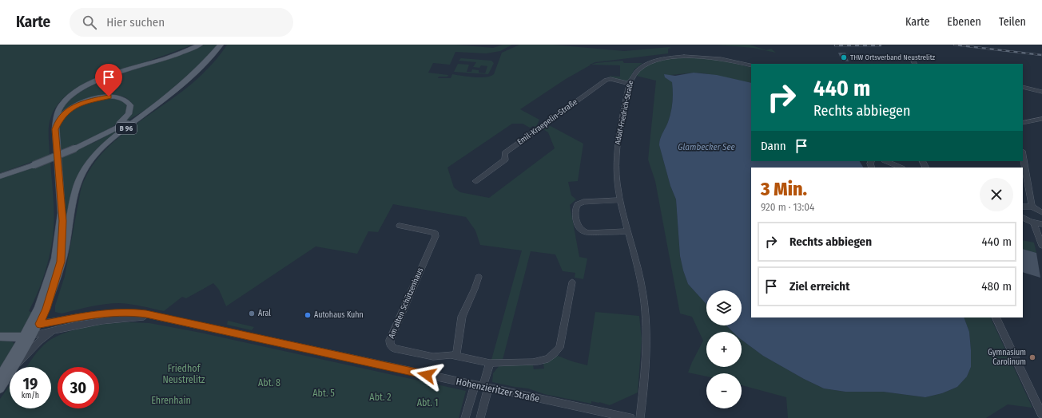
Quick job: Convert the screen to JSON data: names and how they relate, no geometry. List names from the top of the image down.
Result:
{
  "streets": {
    "main road": ["B 96"],
    "street": [
      "Adolf-Friedrich-Straße",
      "Emil-Kraepelin-Straße",
      "Am alten Schützenhaus",
      "Hohenzieritzer Straße"
    ]
  },
  "crossings": [
    ["Adolf-Friedrich-Straße", "Emil-Kraepelin-Straße"],
    ["B 96", "Hohenzieritzer Straße"]
  ],
  "water": ["Glambecker See"],
  "parks": [
    "Friedhof Neustrelitz",
    "Abt. 8",
    "Abt. 5",
    "Abt. 2",
    "Ehrenhain",
    "Abt. 1"
  ],
  "places": [
    "THW Ortsverband Neustrelitz",
    "Aral",
    "Autohaus Kuhn",
    "Gymnasium Carolinum"
  ],
  "page": {
    "header": "Karte",
    "search": "Hier suchen",
    "nav": ["Karte", "Ebenen", "Teilen"],
    "turn": ["440 m", "Rechts abbiegen"],
    "then": "Dann",
    "heading": ["3 Min.", "920 m · 13:04"],
    "list": [
      {
        "name": "Rechts abbiegen",
        "value": "440 m"
      },
      {
        "name": "Ziel erreicht",
        "value": "480 m"
      }
    ],
    "map_buttons": ["+", "−"],
    "speed": "19 km/h",
    "limit": "30"
  }
}
